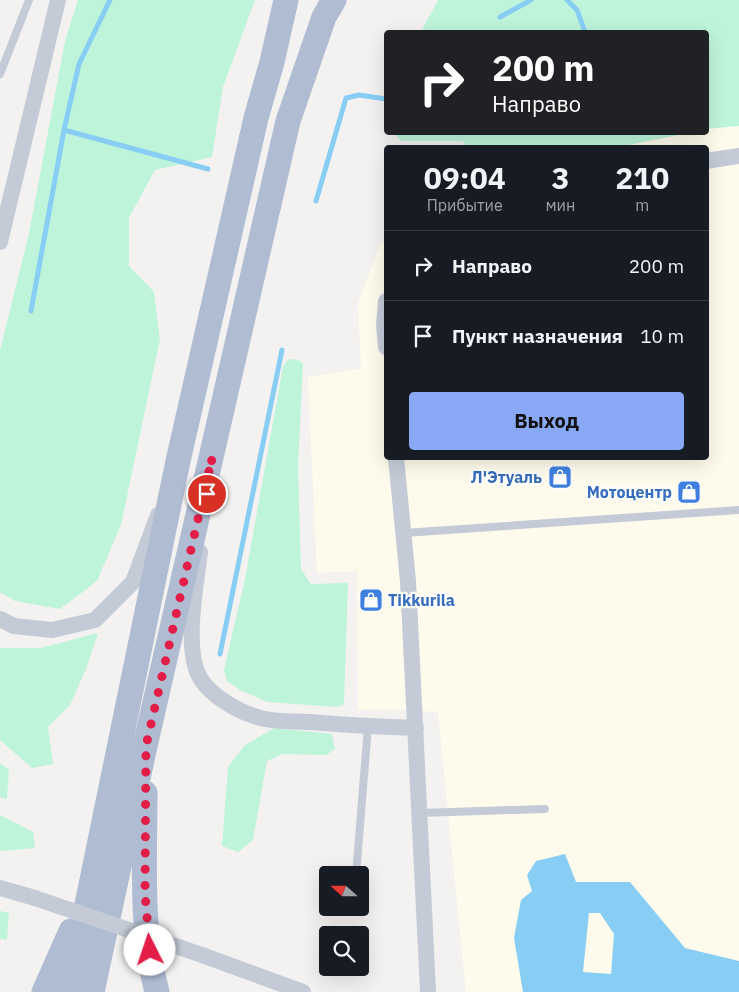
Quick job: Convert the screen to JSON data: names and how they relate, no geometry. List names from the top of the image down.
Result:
{
  "places": {
    "shop": ["Л'Этуаль", "Мотоцентр", "Tikkurila"]
  },
  "north": "left",
  "page": {
    "turn": ["200 m", "Направо"],
    "eta": [
      "09:04",
      "Прибытие",
      "3",
      "мин",
      "210",
      "m"
    ],
    "list": [
      {
        "name": "Направо",
        "value": "200 m"
      },
      {
        "name": "Пункт назначения",
        "value": "10 m"
      }
    ],
    "buttons": "Выход"
  }
}
